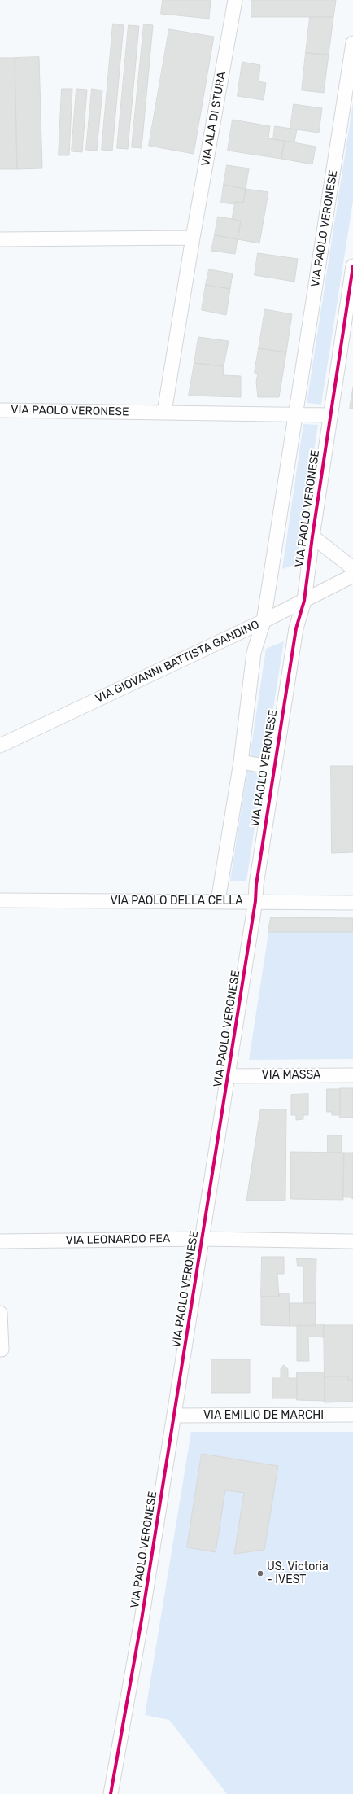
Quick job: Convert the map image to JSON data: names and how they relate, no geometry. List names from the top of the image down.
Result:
{
  "streets": {
    "street": [
      "VIA ALA DI STURA",
      "VIA PAOLO VERONESE",
      "VIA GIOVANNI BATTISTA GANDINO",
      "VIA PAOLO DELLA CELLA",
      "VIA MASSA",
      "VIA LEONARDO FEA",
      "VIA EMILIO DE MARCHI"
    ]
  },
  "crossings": [
    ["VIA ALA DI STURA", "VIA PAOLO VERONESE"],
    ["VIA PAOLO VERONESE", "VIA GIOVANNI BATTISTA GANDINO"],
    ["VIA PAOLO VERONESE", "VIA PAOLO DELLA CELLA"],
    ["VIA PAOLO VERONESE", "VIA MASSA"],
    ["VIA PAOLO VERONESE", "VIA LEONARDO FEA"],
    ["VIA PAOLO VERONESE", "VIA EMILIO DE MARCHI"]
  ],
  "places": ["US. Victoria - IVEST"]
}
